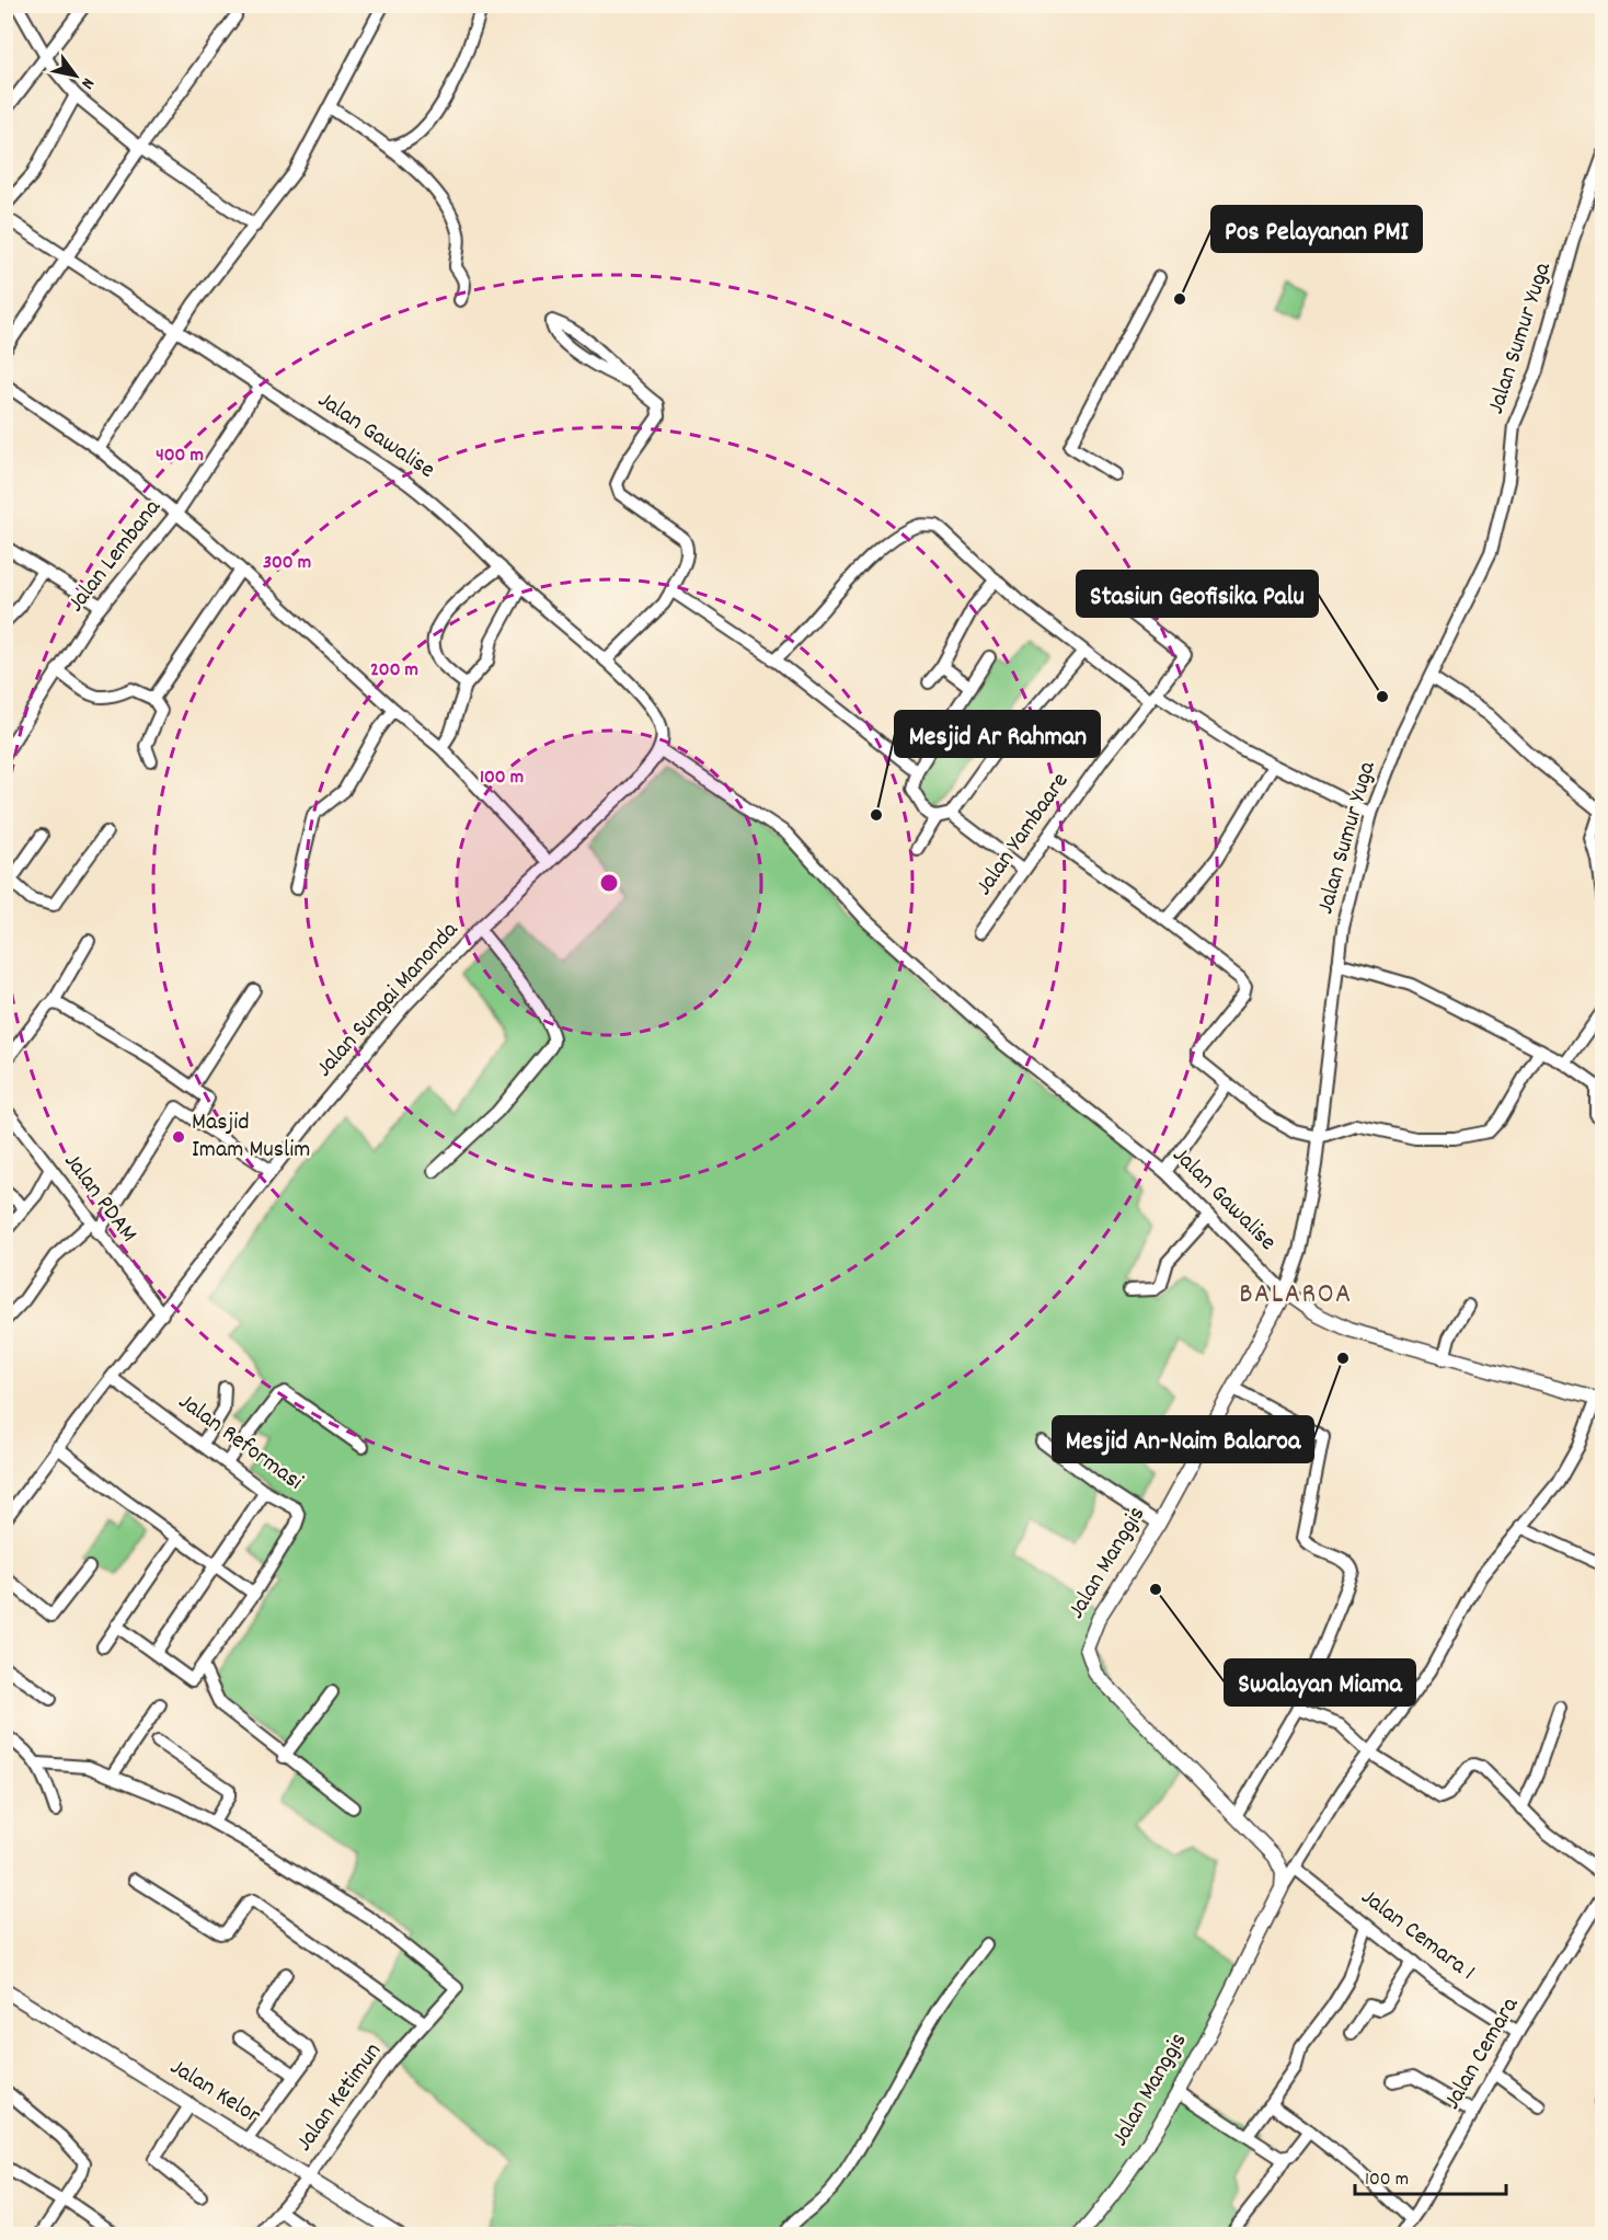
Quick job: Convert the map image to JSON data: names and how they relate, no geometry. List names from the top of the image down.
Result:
{
  "streets": {
    "street": [
      "Jalan Sumur Yuga",
      "Jalan Gawalise",
      "Jalan Lembana",
      "Jalan Yambaare",
      "Jalan Sungai Manonda",
      "Jalan PDAM",
      "Jalan Reformasi",
      "Jalan Manggis",
      "Jalan Cemara 1",
      "Jalan Cemara",
      "Jalan Kelor",
      "Jalan Ketimun"
    ]
  },
  "crossings": [
    ["Jalan Sumur Yuga", "Jalan Gawalise"],
    ["Jalan Sumur Yuga", "Jalan Manggis"],
    ["Jalan Gawalise", "Jalan Lembana"],
    ["Jalan Gawalise", "Jalan Sungai Manonda"],
    ["Jalan Gawalise", "Jalan Manggis"],
    ["Jalan Sungai Manonda", "Jalan PDAM"],
    ["Jalan Sungai Manonda", "Jalan Reformasi"],
    ["Jalan Manggis", "Jalan Cemara 1"],
    ["Jalan Cemara 1", "Jalan Cemara"],
    ["Jalan Kelor", "Jalan Ketimun"]
  ],
  "districts": ["BALAROA"],
  "places": [
    "Pos Pelayanan PMI",
    "Stasiun Geofisika Palu",
    "Mesjid Ar Rahman",
    "Masjid Imam Muslim",
    "Mesjid An-Naim Balaroa",
    "Swalayan Miama"
  ],
  "scale_bar": "100 m",
  "north": "bottom right",
  "rings": [
    "400 m",
    "300 m",
    "200 m",
    "100 m"
  ]
}
